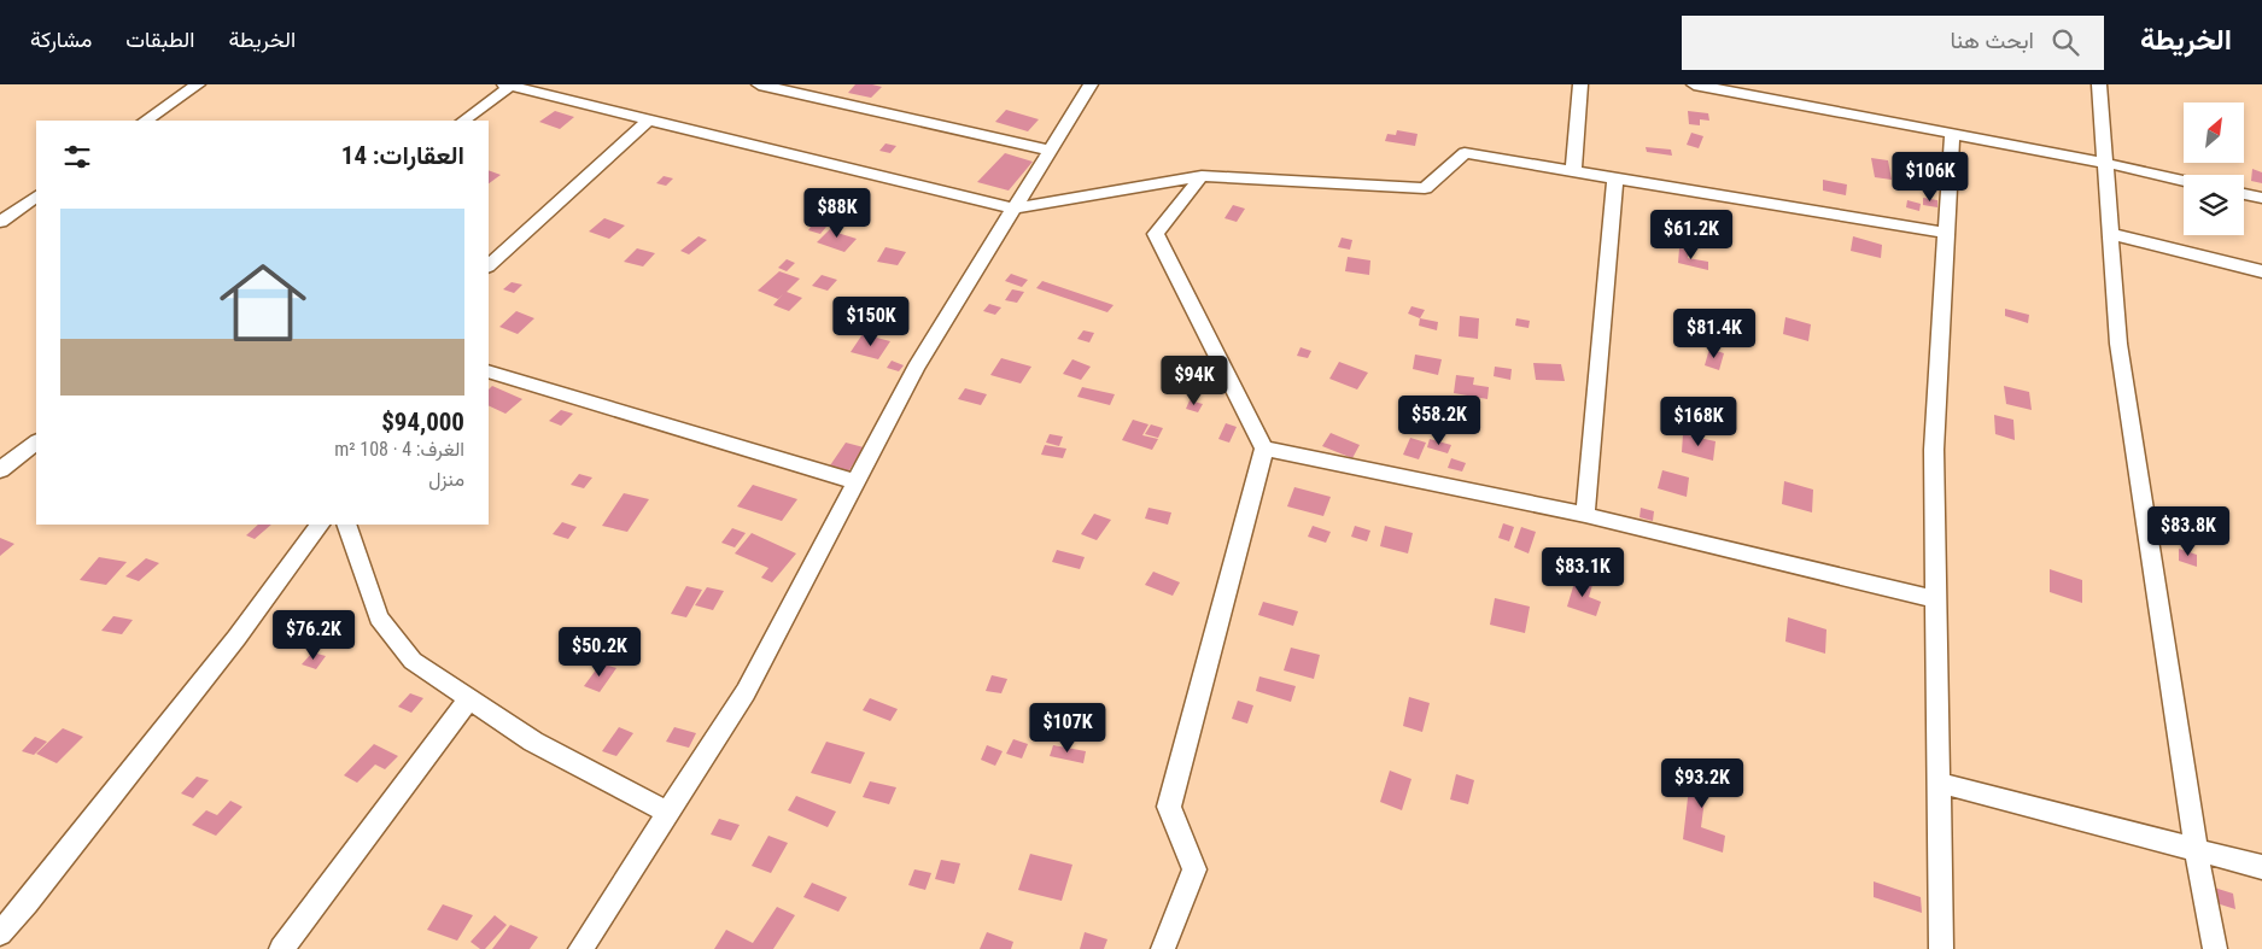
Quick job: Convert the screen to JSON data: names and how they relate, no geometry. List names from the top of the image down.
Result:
{
  "north": "top right",
  "page": {
    "header": "الخريطة",
    "search": "ابحث هنا",
    "nav": ["الخريطة", "الطبقات", "مشاركة"],
    "heading": "العقارات: 14",
    "price": [
      "$106K",
      "$88K",
      "$61.2K",
      "$150K",
      "$81.4K",
      "$94K",
      "$58.2K",
      "$168K",
      "$83.8K",
      "$83.1K",
      "$76.2K",
      "$50.2K",
      "$107K",
      "$93.2K"
    ],
    "list": [
      {
        "name": "$94,000",
        "note": "الغرف: 4 · 108 m² · منزل"
      }
    ]
  }
}
